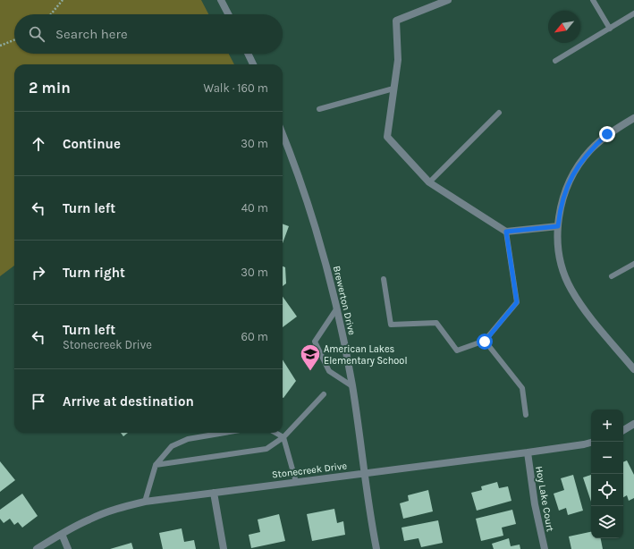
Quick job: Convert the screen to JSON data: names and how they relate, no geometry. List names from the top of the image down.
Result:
{
  "streets": {
    "street": ["Brewerton Drive", "Stonecreek Drive", "Hoy Lake Court"]
  },
  "crossings": [
    ["Brewerton Drive", "Stonecreek Drive"],
    ["Stonecreek Drive", "Hoy Lake Court"]
  ],
  "places": {
    "school or university": ["American Lakes Elementary School"]
  },
  "north": "bottom left",
  "page": {
    "search": "Search here",
    "heading": ["2 min", "Walk · 160 m"],
    "list": [
      ["Continue", "30 m"],
      ["Turn left", "40 m"],
      ["Turn right", "30 m"],
      ["Turn left", "Stonecreek Drive", "60 m"],
      "Arrive at destination"
    ],
    "map_buttons": ["+", "−"]
  }
}
